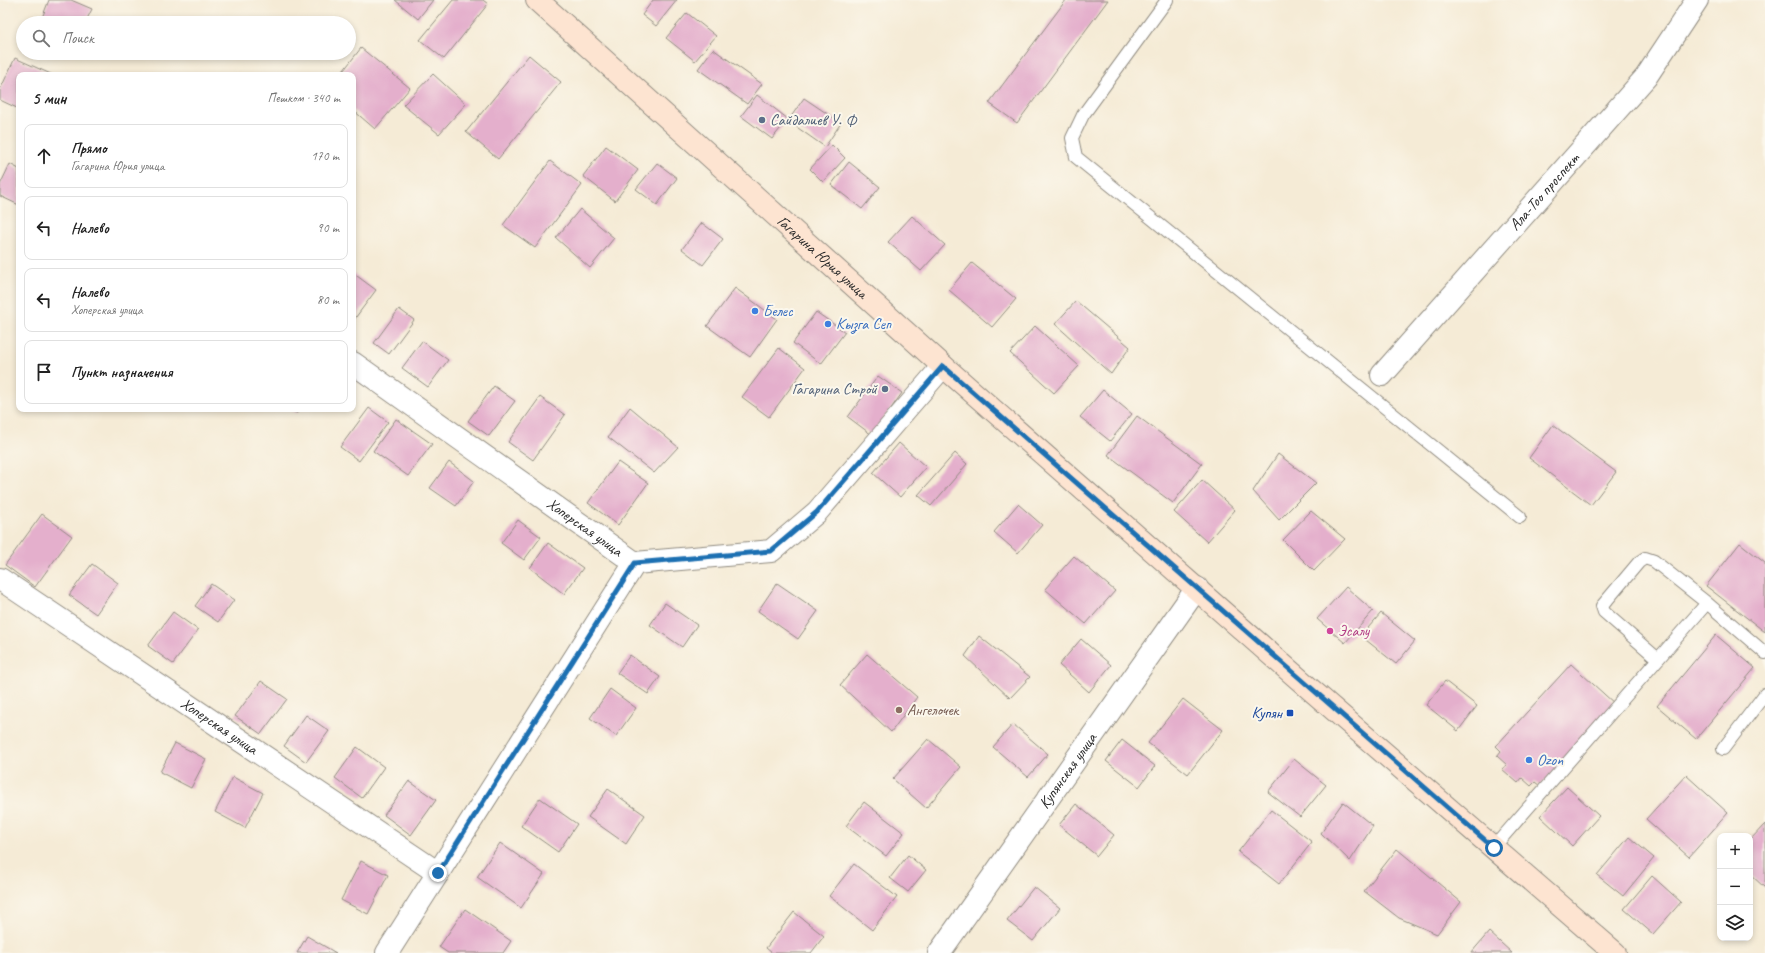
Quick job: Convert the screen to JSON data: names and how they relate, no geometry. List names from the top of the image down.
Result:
{
  "streets": {
    "main road": ["Гагарина Юрия улица"],
    "street": ["Ала-Тоо проспект", "Хоперская улица", "Купянская улица"]
  },
  "crossings": [
    ["Гагарина Юрия улица", "Купянская улица"]
  ],
  "places": {
    "other": [
      "Сайдалиев У. Ф",
      "Белес",
      "Кызга Сеп",
      "Гагарина Строй",
      "Эсалу",
      "Ангелочек",
      "Ozon"
    ],
    "transit": ["Купян"]
  },
  "page": {
    "search": "Поиск",
    "heading": ["5 мин", "Пешком · 340 m"],
    "list": [
      ["Прямо", "Гагарина Юрия улица", "170 m"],
      ["Налево", "90 m"],
      ["Налево", "Хоперская улица", "80 m"],
      "Пункт назначения"
    ],
    "map_buttons": ["+", "−"]
  }
}
